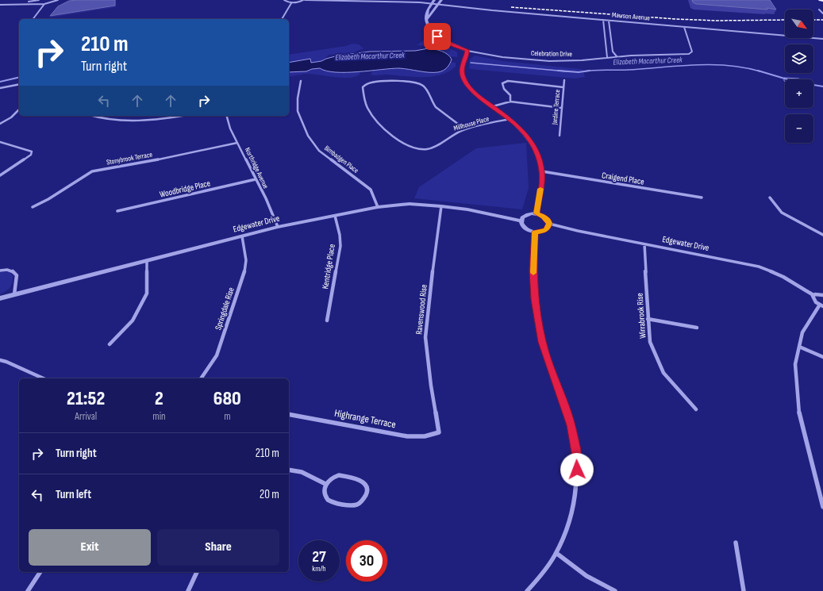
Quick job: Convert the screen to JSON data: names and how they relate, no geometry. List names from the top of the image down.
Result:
{
  "streets": {
    "street": [
      "Mawson Avenue",
      "Celebration Drive",
      "Jardine Terrace",
      "Millhouse Place",
      "Stonybrook Terrace",
      "Bimbadgen Place",
      "Northridge Avenue",
      "Craigend Place",
      "Woodbridge Place",
      "Edgewater Drive",
      "Kentridge Place",
      "Springdale Rise",
      "Ravenswood Rise",
      "Wirrabrook Rise",
      "Highrange Terrace"
    ]
  },
  "crossings": [
    ["Mawson Avenue", "Celebration Drive"],
    ["Stonybrook Terrace", "Northridge Avenue"],
    ["Bimbadgen Place", "Edgewater Drive"],
    ["Northridge Avenue", "Woodbridge Place"],
    ["Northridge Avenue", "Edgewater Drive"],
    ["Edgewater Drive", "Kentridge Place"],
    ["Edgewater Drive", "Springdale Rise"],
    ["Edgewater Drive", "Ravenswood Rise"],
    ["Edgewater Drive", "Wirrabrook Rise"],
    ["Ravenswood Rise", "Highrange Terrace"]
  ],
  "water": ["Elizabeth Macarthur Creek"],
  "north": "bottom right",
  "page": {
    "map_buttons": ["+", "−"],
    "turn": ["210 m", "Turn right"],
    "eta": [
      "21:52",
      "Arrival",
      "2",
      "min",
      "680",
      "m"
    ],
    "list": [
      {
        "name": "Turn right",
        "value": "210 m"
      },
      {
        "name": "Turn left",
        "value": "20 m"
      }
    ],
    "buttons": ["Exit", "Share"],
    "speed": "27 km/h",
    "limit": "30"
  }
}
